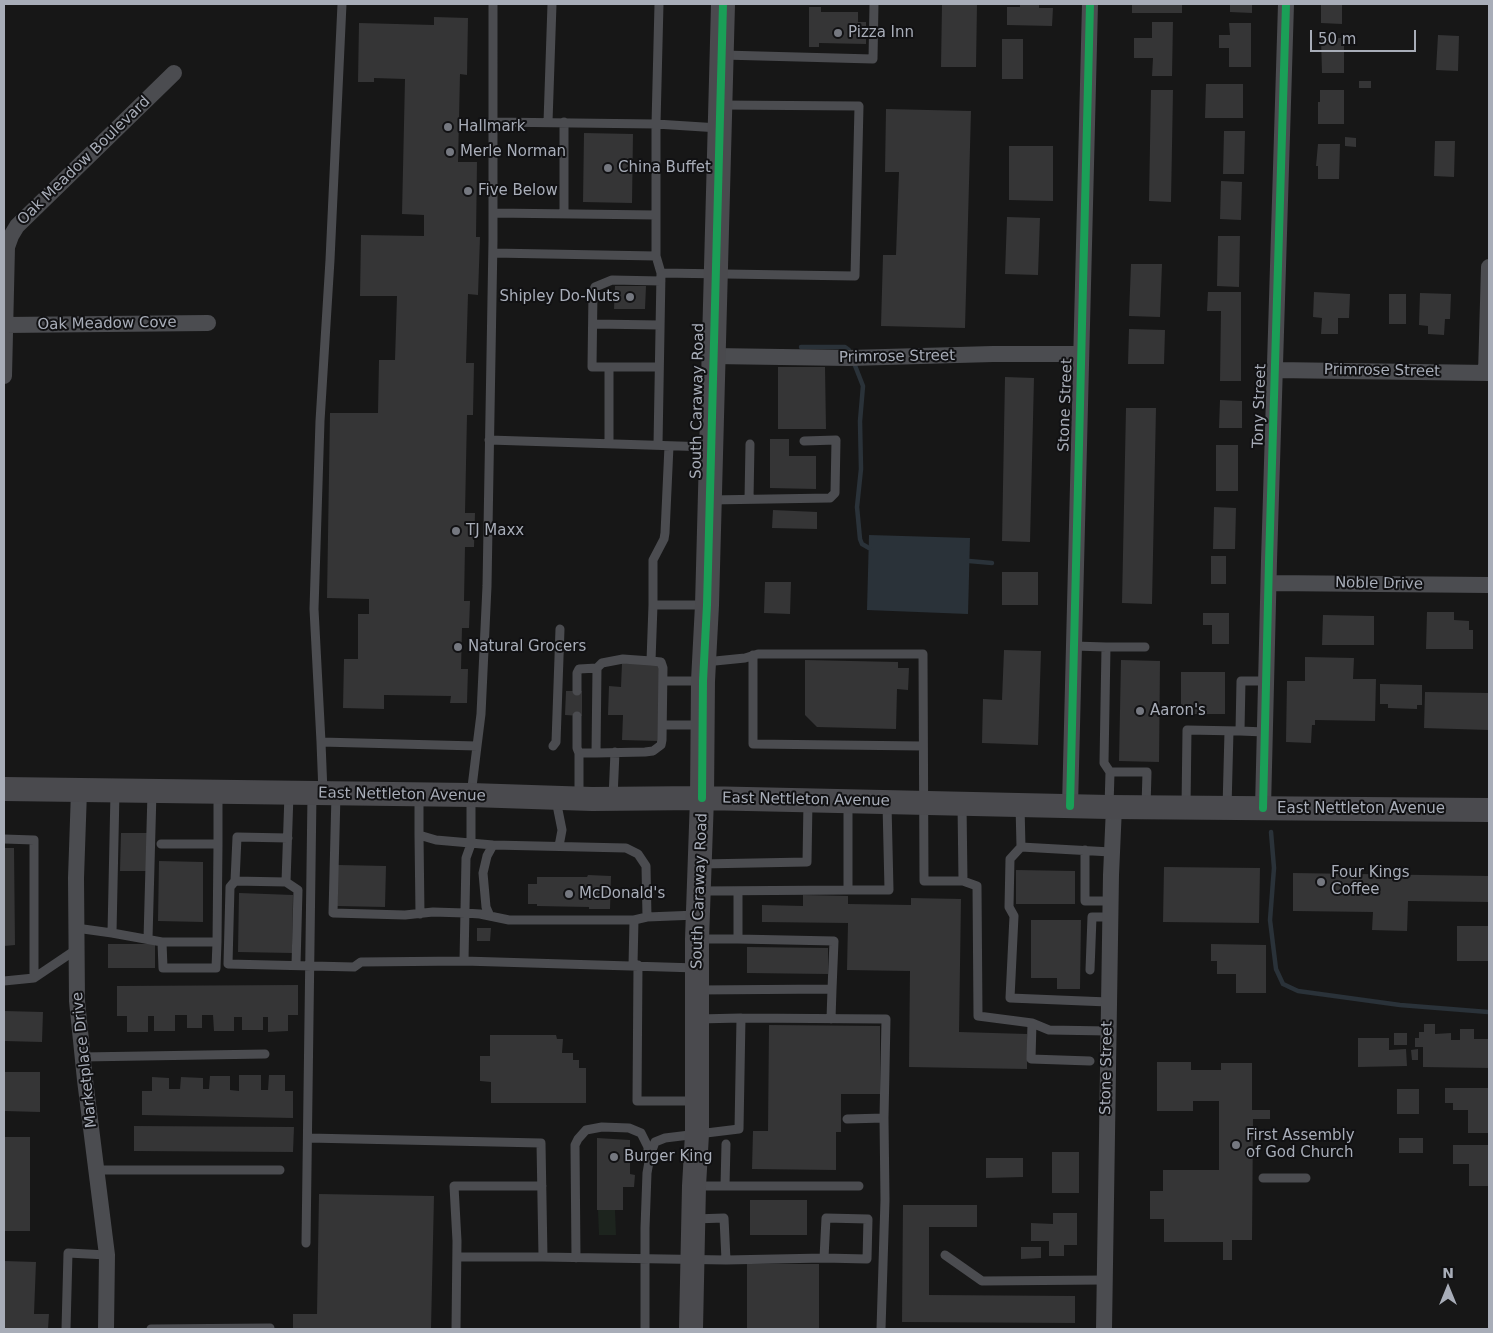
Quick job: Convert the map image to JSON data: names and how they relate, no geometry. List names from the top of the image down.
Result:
{
  "streets": {
    "main road": ["South Caraway Road", "East Nettleton Avenue"],
    "street": [
      "Oak Meadow Boulevard",
      "Oak Meadow Cove",
      "Primrose Street",
      "Stone Street",
      "Tony Street",
      "Noble Drive",
      "Marketplace Drive"
    ]
  },
  "crossings": [
    ["Oak Meadow Boulevard", "Oak Meadow Cove"],
    ["Primrose Street", "South Caraway Road"],
    ["Primrose Street", "Stone Street"],
    ["Primrose Street", "Tony Street"],
    ["South Caraway Road", "East Nettleton Avenue"],
    ["Stone Street", "East Nettleton Avenue"],
    ["Tony Street", "Noble Drive"],
    ["Tony Street", "East Nettleton Avenue"],
    ["East Nettleton Avenue", "Marketplace Drive"]
  ],
  "places": [
    "Pizza Inn",
    "Hallmark",
    "Merle Norman",
    "China Buffet",
    "Five Below",
    "Shipley Do-Nuts",
    "TJ Maxx",
    "Natural Grocers",
    "Aaron's",
    "Four Kings Coffee",
    "McDonald's",
    "First Assembly of God Church",
    "Burger King"
  ],
  "scale_bar": "50 m",
  "north": "top"
}
